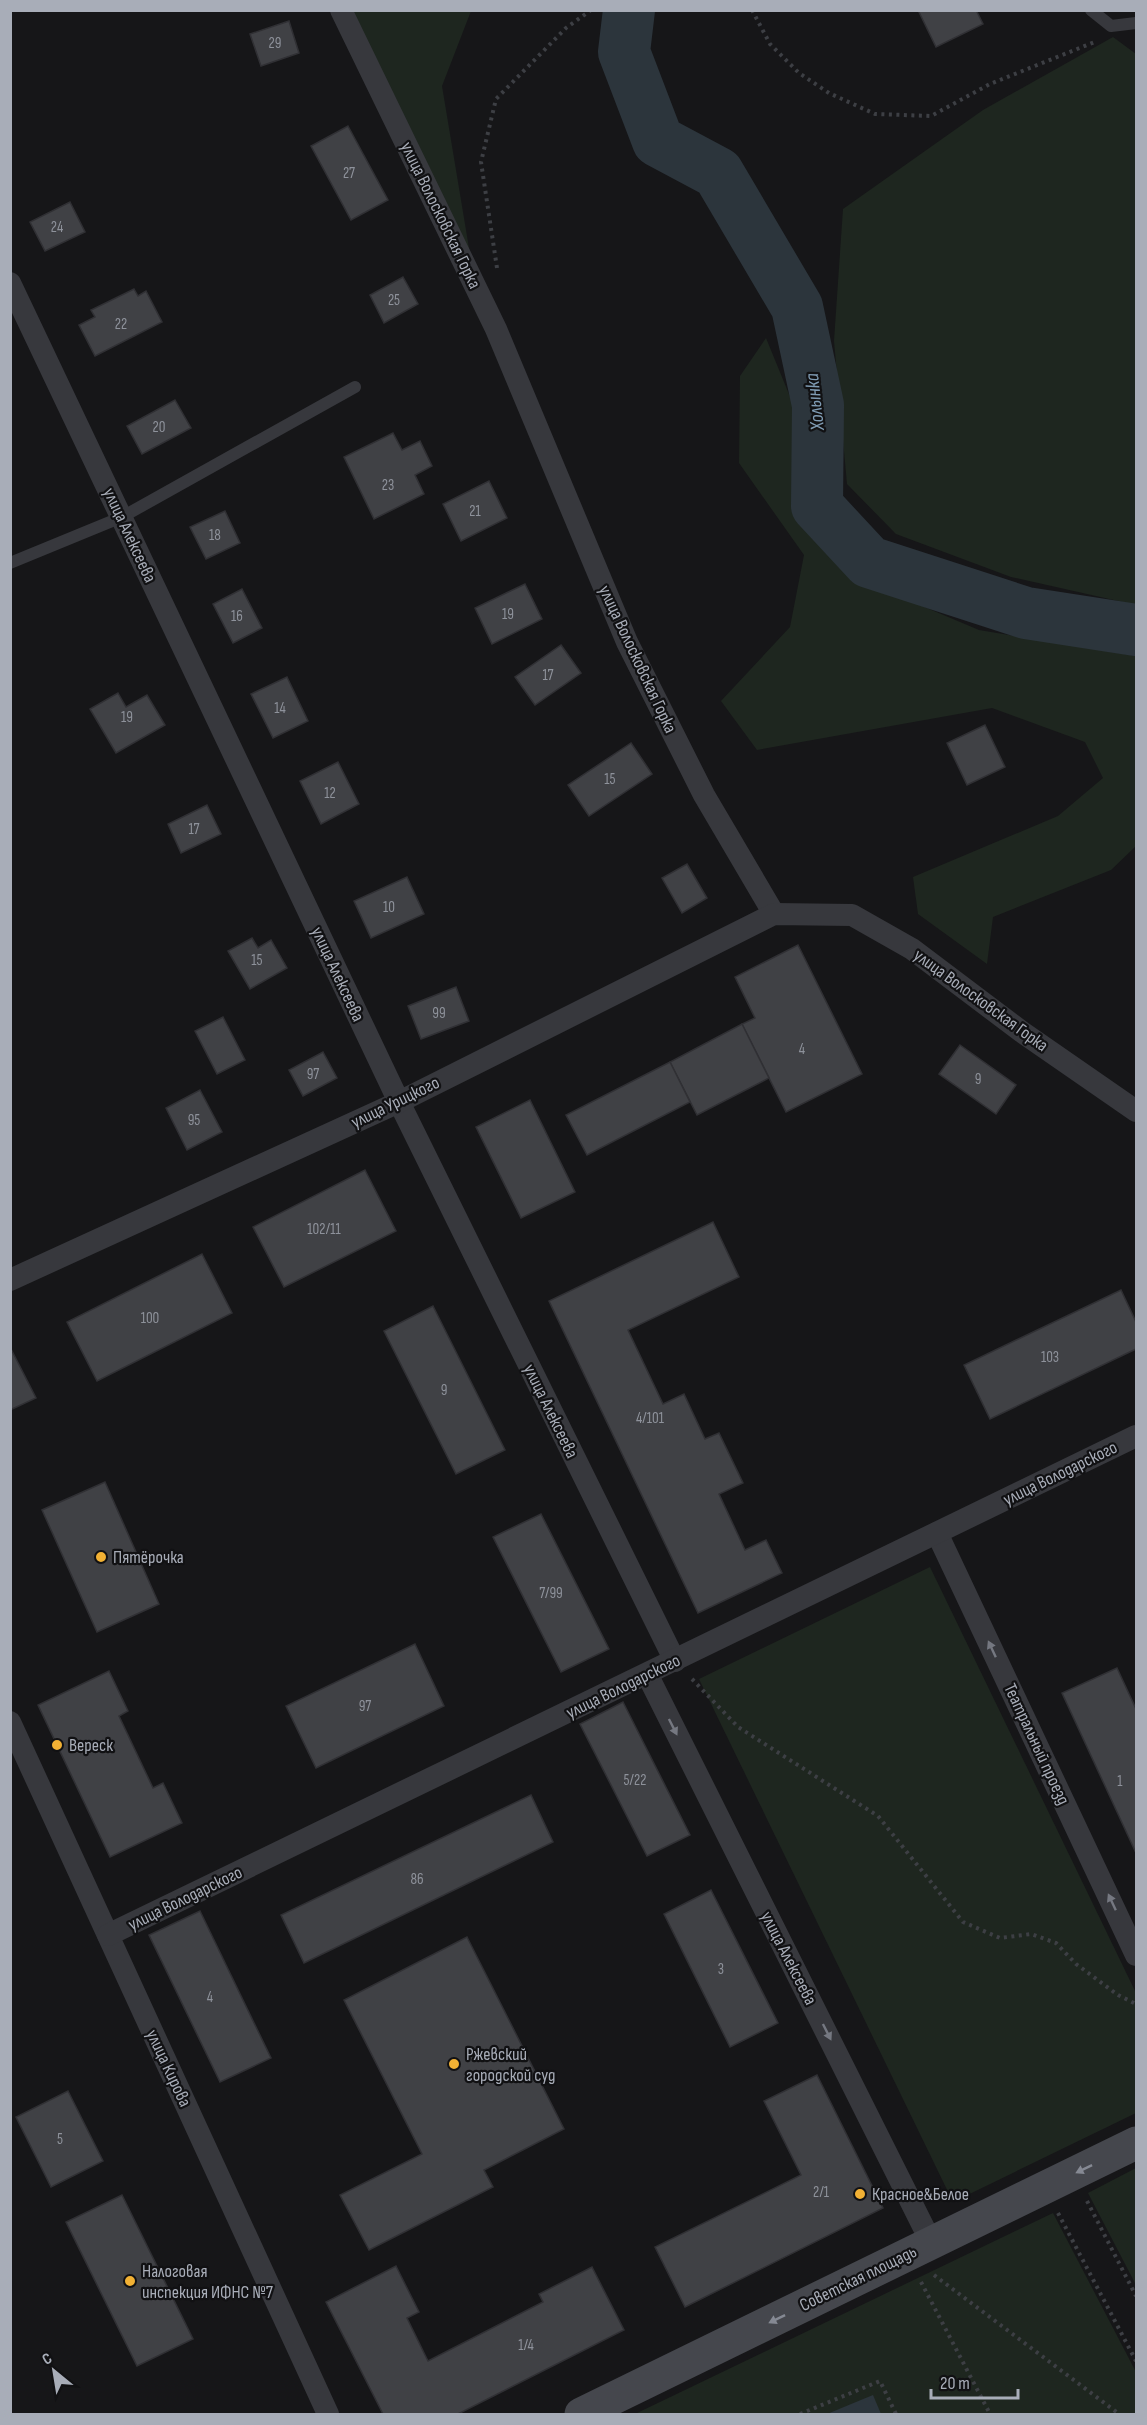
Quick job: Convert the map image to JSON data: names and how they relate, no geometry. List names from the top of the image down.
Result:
{
  "streets": {
    "street": [
      "улица Волосковская Горка",
      "улица Алексеева",
      "улица Урицкого",
      "улица Володарского",
      "Театральный проезд",
      "улица Кирова",
      "Советская площадь"
    ]
  },
  "crossings": [
    ["улица Волосковская Горка", "улица Урицкого"],
    ["улица Алексеева", "улица Урицкого"],
    ["улица Алексеева", "улица Володарского"],
    ["улица Алексеева", "Советская площадь"],
    ["улица Володарского", "Театральный проезд"],
    ["улица Володарского", "улица Кирова"]
  ],
  "one_way": ["Театральный проезд", "Советская площадь"],
  "water": ["Холынка"],
  "places": [
    "Пятёрочка",
    "Вереск",
    "Ржевский городской суд",
    "Красное&Белое",
    "Налоговая инспекция ИФНС №7"
  ],
  "house_numbers": [
    "29",
    "27",
    "24",
    "25",
    "22",
    "20",
    "23",
    "21",
    "18",
    "19",
    "16",
    "17",
    "14",
    "19",
    "15",
    "12",
    "17",
    "10",
    "15",
    "99",
    "4",
    "97",
    "9",
    "95",
    "102/11",
    "100",
    "103",
    "9",
    "4/101",
    "7/99",
    "97",
    "5/22",
    "1",
    "86",
    "3",
    "4",
    "5",
    "2/1",
    "1/4"
  ],
  "scale_bar": "20 m",
  "north": "top left"
}
